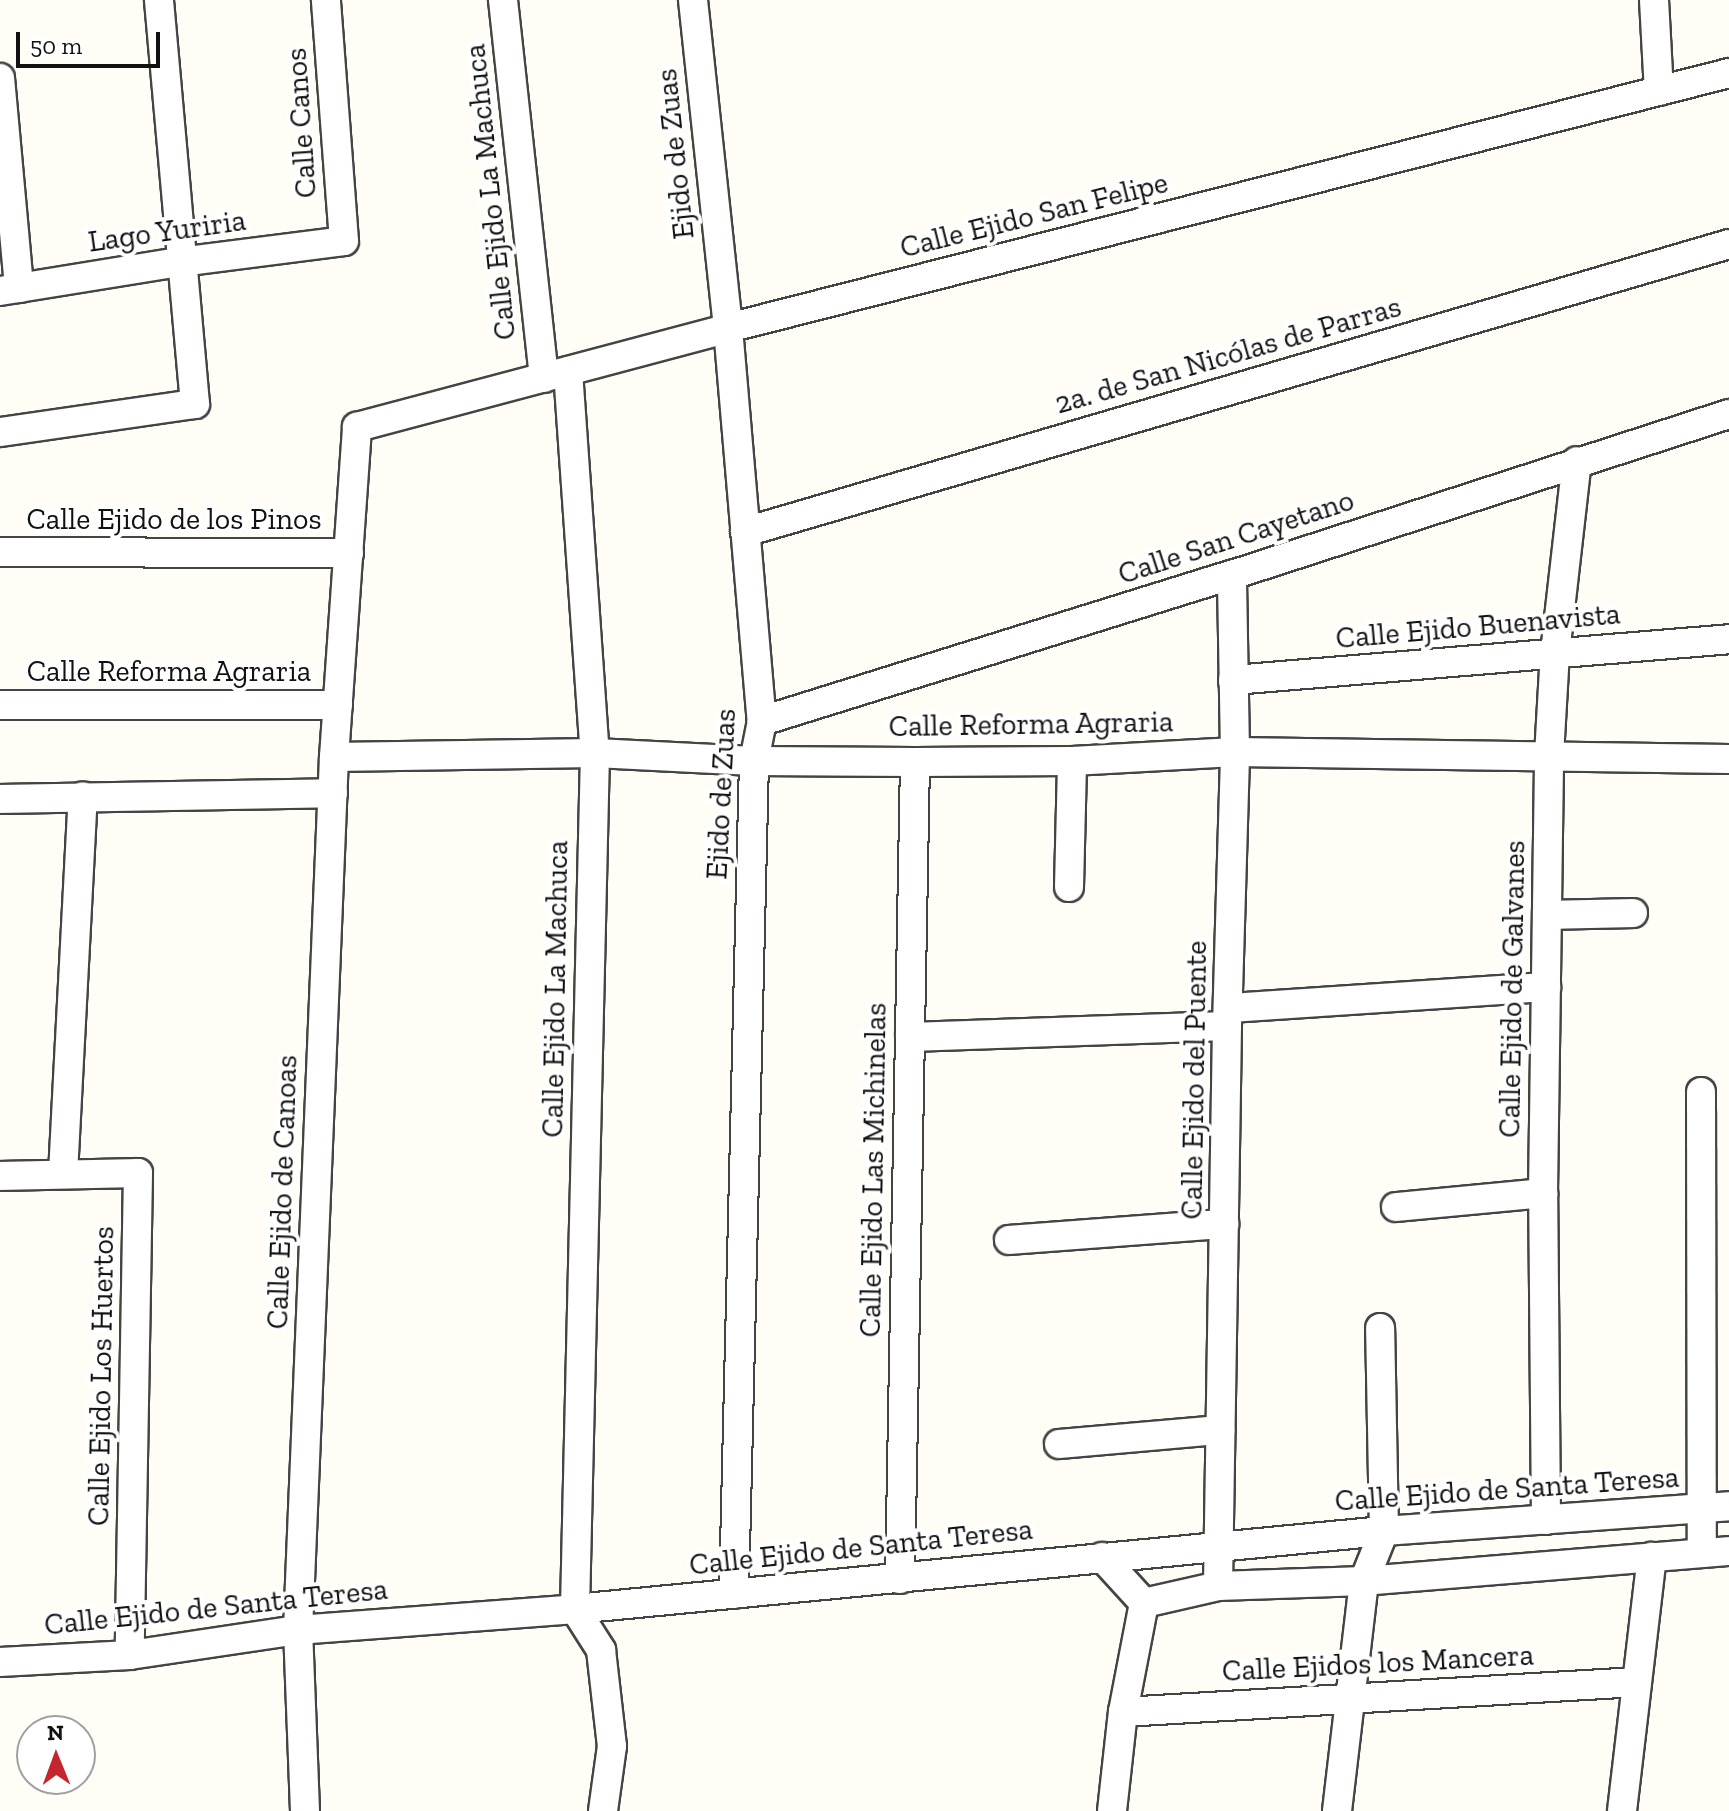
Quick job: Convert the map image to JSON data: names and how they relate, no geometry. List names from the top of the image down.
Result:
{
  "streets": {
    "street": [
      "Calle Canos",
      "Ejido de Zuas",
      "Calle Ejido La Machuca",
      "Calle Ejido San Felipe",
      "Lago Yuriria",
      "2a. de San Nicólas de Parras",
      "Calle Ejido de los Pinos",
      "Calle San Cayetano",
      "Calle Ejido Buenavista",
      "Calle Reforma Agraria",
      "Calle Ejido de Galvanes",
      "Calle Ejido del Puente",
      "Calle Ejido Las Michinelas",
      "Calle Ejido de Canoas",
      "Calle Ejido Los Huertos",
      "Calle Ejido de Santa Teresa",
      "Calle Ejidos los Mancera"
    ]
  },
  "crossings": [
    ["Calle Canos", "Lago Yuriria"],
    ["Ejido de Zuas", "Calle Ejido San Felipe"],
    ["Ejido de Zuas", "2a. de San Nicólas de Parras"],
    ["Ejido de Zuas", "Calle San Cayetano"],
    ["Ejido de Zuas", "Calle Reforma Agraria"],
    ["Ejido de Zuas", "Calle Ejido de Santa Teresa"],
    ["Calle Ejido La Machuca", "Calle Ejido San Felipe"],
    ["Calle Ejido La Machuca", "Calle Reforma Agraria"],
    ["Calle Ejido La Machuca", "Calle Ejido de Santa Teresa"],
    ["Calle Ejido San Felipe", "Calle Ejido de Canoas"],
    ["Calle Ejido de los Pinos", "Calle Ejido de Canoas"],
    ["Calle San Cayetano", "Calle Ejido de Galvanes"],
    ["Calle San Cayetano", "Calle Ejido del Puente"],
    ["Calle Ejido Buenavista", "Calle Ejido de Galvanes"],
    ["Calle Ejido Buenavista", "Calle Ejido del Puente"],
    ["Calle Reforma Agraria", "Calle Ejido de Galvanes"],
    ["Calle Reforma Agraria", "Calle Ejido del Puente"],
    ["Calle Reforma Agraria", "Calle Ejido Las Michinelas"],
    ["Calle Reforma Agraria", "Calle Ejido de Canoas"],
    ["Calle Ejido de Galvanes", "Calle Ejido de Santa Teresa"],
    ["Calle Ejido del Puente", "Calle Ejido de Santa Teresa"],
    ["Calle Ejido Las Michinelas", "Calle Ejido de Santa Teresa"],
    ["Calle Ejido de Canoas", "Calle Ejido de Santa Teresa"],
    ["Calle Ejido Los Huertos", "Calle Ejido de Santa Teresa"]
  ],
  "scale_bar": "50 m",
  "north": "top"
}
